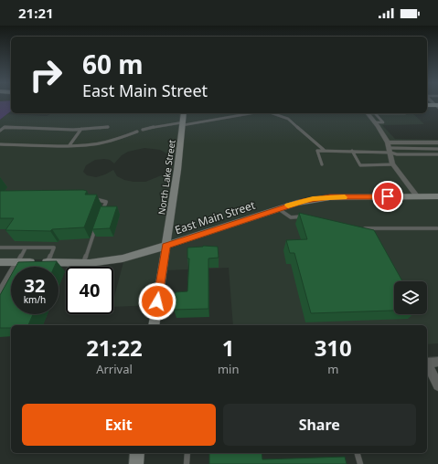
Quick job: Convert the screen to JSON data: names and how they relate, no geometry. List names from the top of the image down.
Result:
{
  "streets": {
    "main road": ["North Lake Street", "East Main Street"]
  },
  "crossings": [
    ["North Lake Street", "East Main Street"]
  ],
  "page": {
    "status": "21:21",
    "turn": ["60 m", "East Main Street"],
    "speed": "32 km/h",
    "limit": "40",
    "eta": [
      "21:22",
      "Arrival",
      "1",
      "min",
      "310",
      "m"
    ],
    "buttons": ["Exit", "Share"]
  }
}
